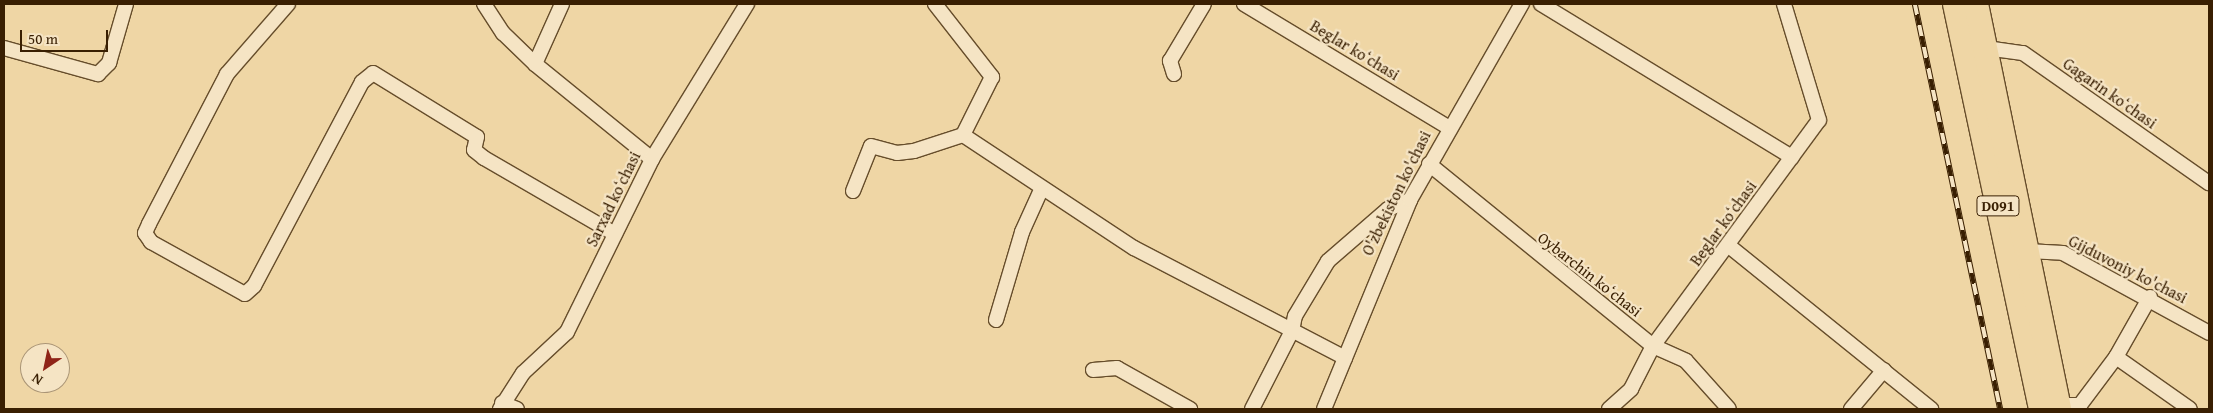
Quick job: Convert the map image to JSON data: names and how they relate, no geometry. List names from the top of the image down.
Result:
{
  "streets": {
    "highway": ["D091"],
    "street": [
      "Beglar koʻchasi",
      "Gagarin koʻchasi",
      "O'zbekiston ko'chasi",
      "Sarxad koʻchasi",
      "Gijduvoniy ko'chasi",
      "Oybarchin koʻchasi"
    ]
  },
  "crossings": [
    ["Beglar koʻchasi", "O'zbekiston ko'chasi"],
    ["Beglar koʻchasi", "Oybarchin koʻchasi"],
    ["Gagarin koʻchasi", "D091"],
    ["O'zbekiston ko'chasi", "Oybarchin koʻchasi"],
    ["D091", "Gijduvoniy ko'chasi"]
  ],
  "scale_bar": "50 m",
  "north": "bottom left"
}
